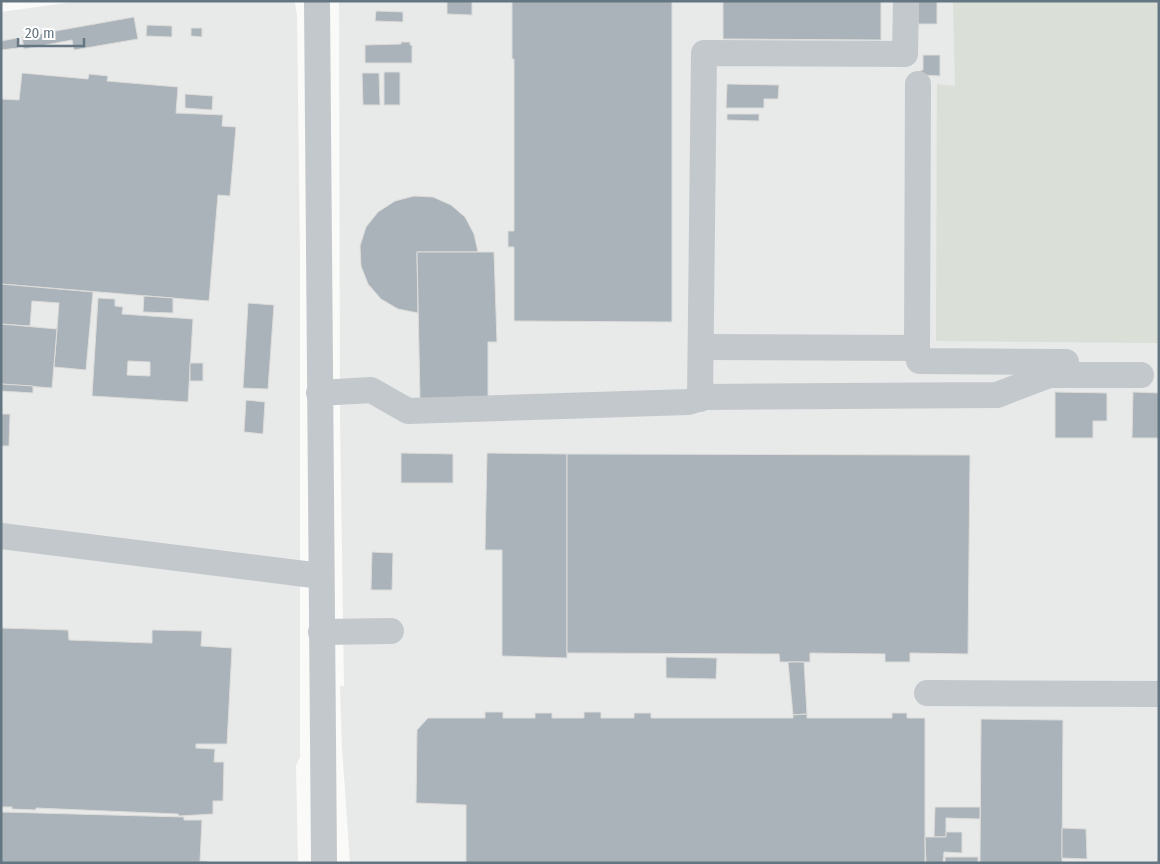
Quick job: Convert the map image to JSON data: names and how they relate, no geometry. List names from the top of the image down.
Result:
{
  "scale_bar": "20 m"
}
